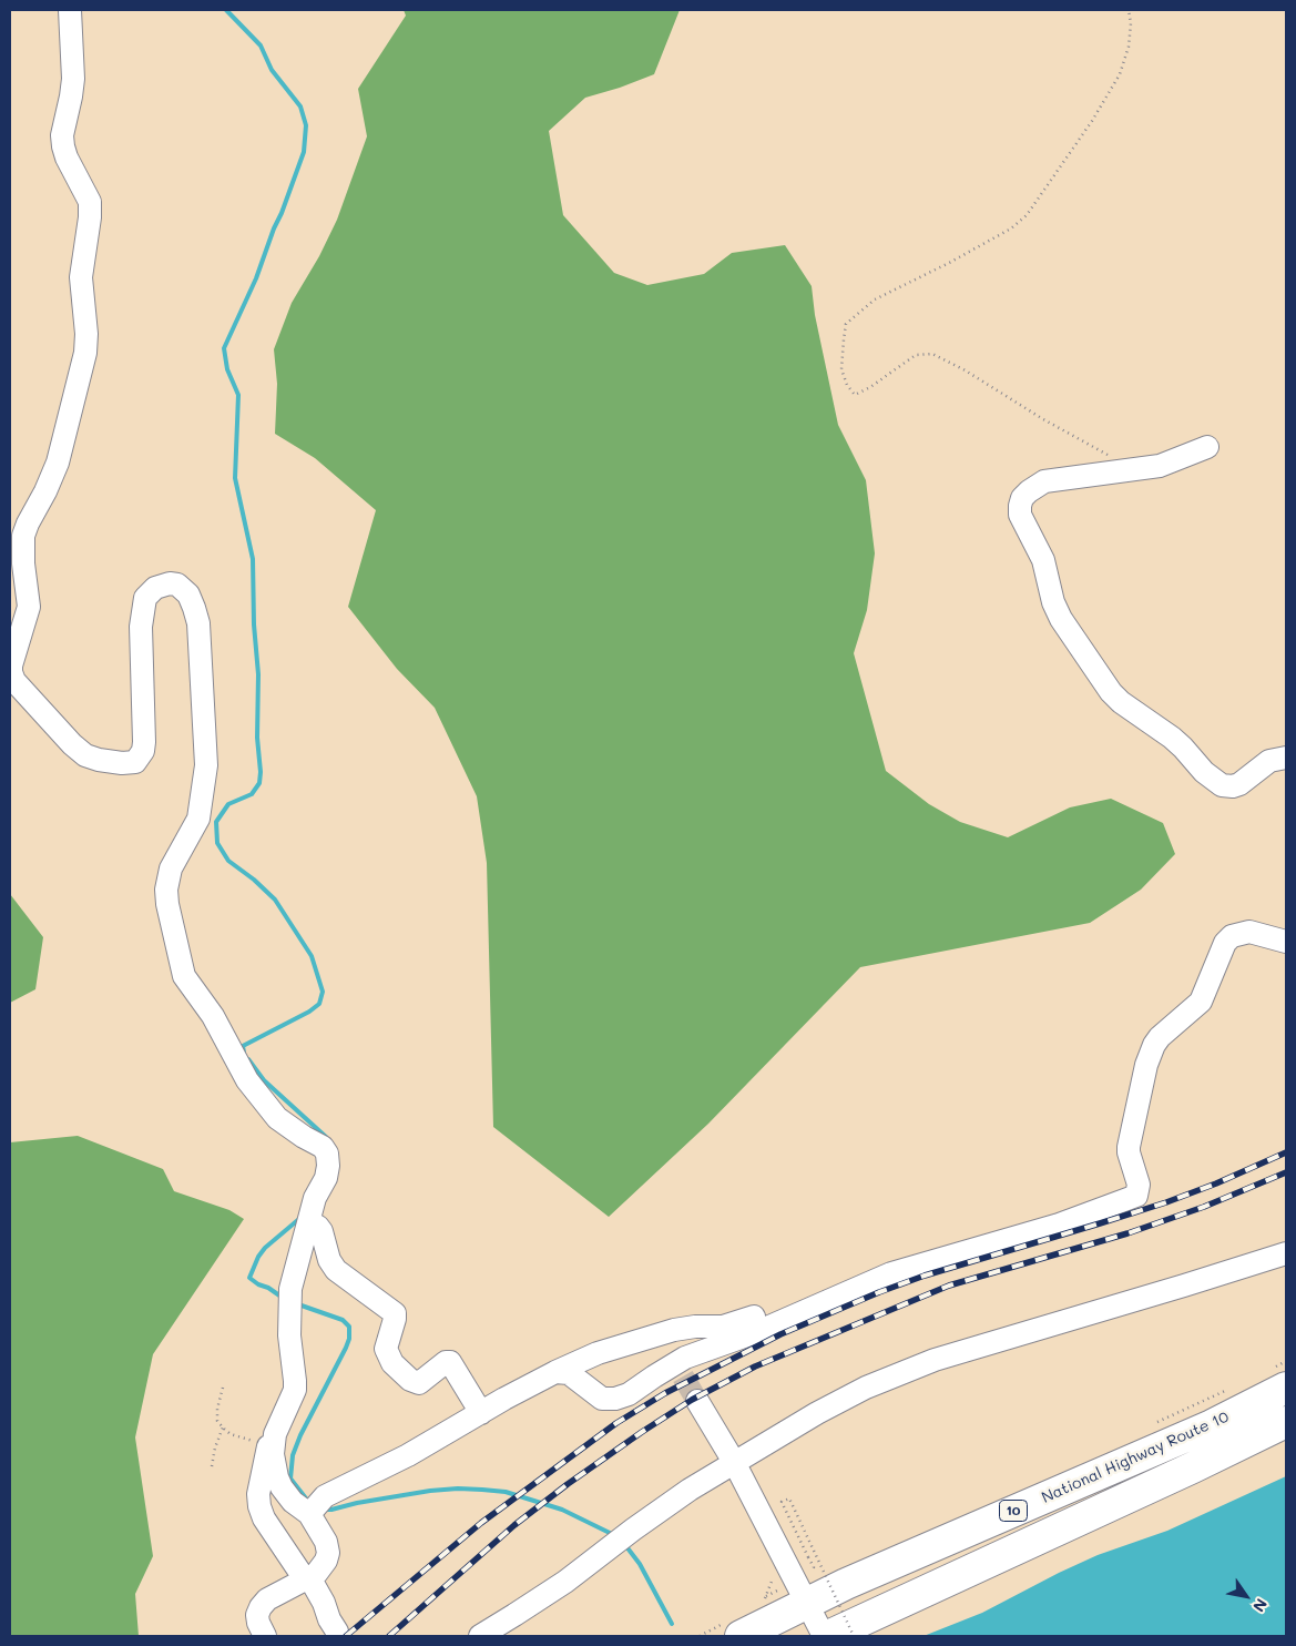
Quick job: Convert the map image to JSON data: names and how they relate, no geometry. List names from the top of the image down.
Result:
{
  "streets": {
    "highway": ["National Highway Route 10", "10"]
  },
  "north": "bottom right"
}
